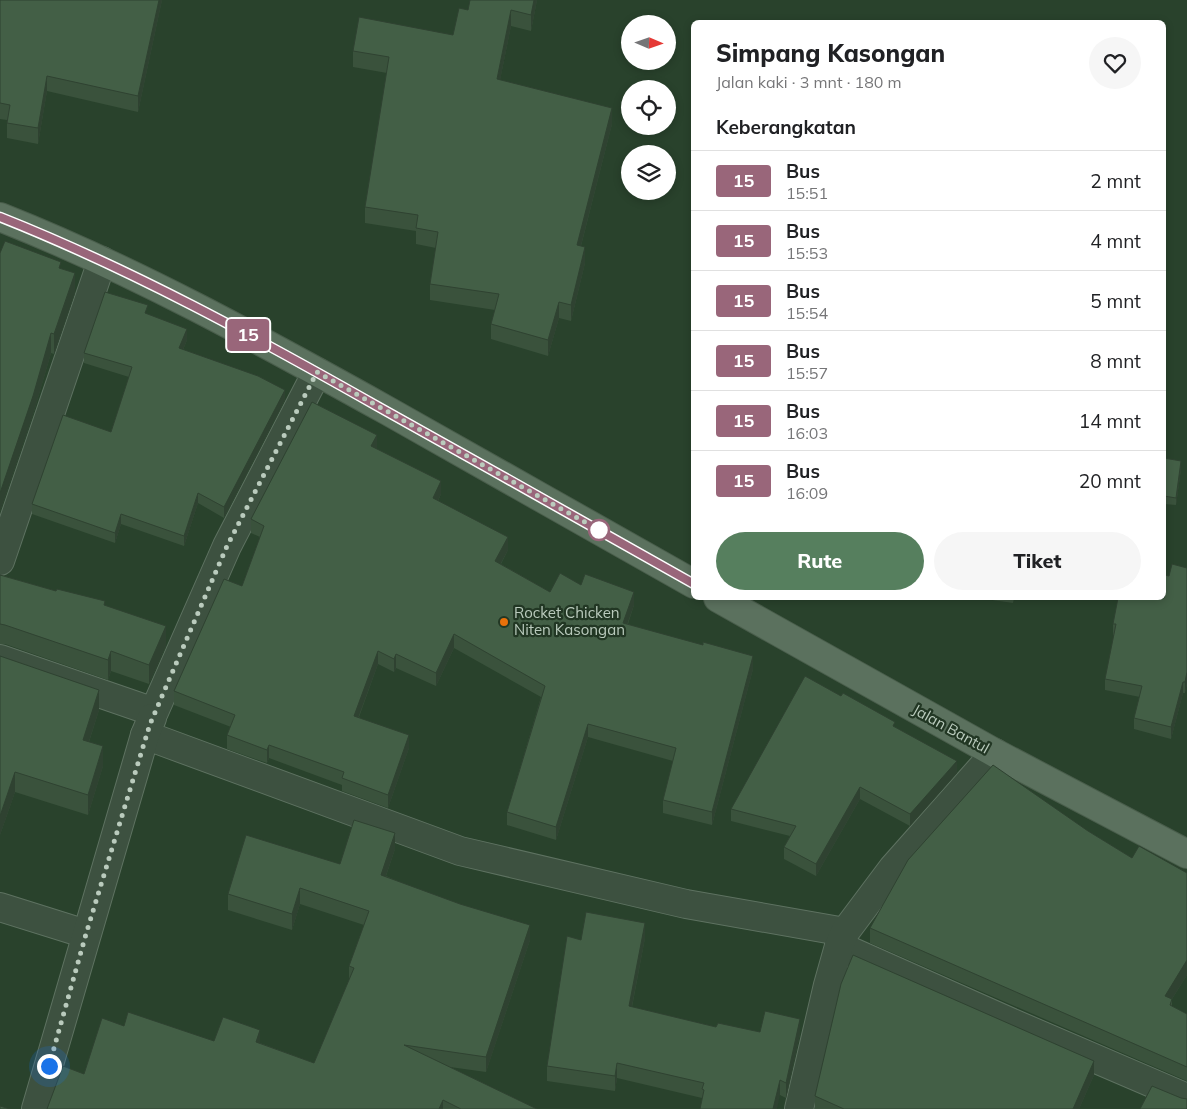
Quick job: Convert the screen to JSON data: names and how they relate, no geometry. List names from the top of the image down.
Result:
{
  "streets": {
    "main road": ["Jalan Bantul"]
  },
  "places": ["Rocket Chicken Niten Kasongan"],
  "lines": ["bus line 15"],
  "north": "right",
  "page": {
    "on_map": "15",
    "heading": [
      ["Simpang Kasongan", "Jalan kaki · 3 mnt · 180 m"],
      "Keberangkatan"
    ],
    "list": [
      {
        "mark": "15",
        "name": "Bus",
        "note": "15:51",
        "value": "2 mnt"
      },
      {
        "mark": "15",
        "name": "Bus",
        "note": "15:53",
        "value": "4 mnt"
      },
      {
        "mark": "15",
        "name": "Bus",
        "note": "15:54",
        "value": "5 mnt"
      },
      {
        "mark": "15",
        "name": "Bus",
        "note": "15:57",
        "value": "8 mnt"
      },
      {
        "mark": "15",
        "name": "Bus",
        "note": "16:03",
        "value": "14 mnt"
      },
      {
        "mark": "15",
        "name": "Bus",
        "note": "16:09",
        "value": "20 mnt"
      }
    ],
    "buttons": ["Rute", "Tiket"]
  }
}
